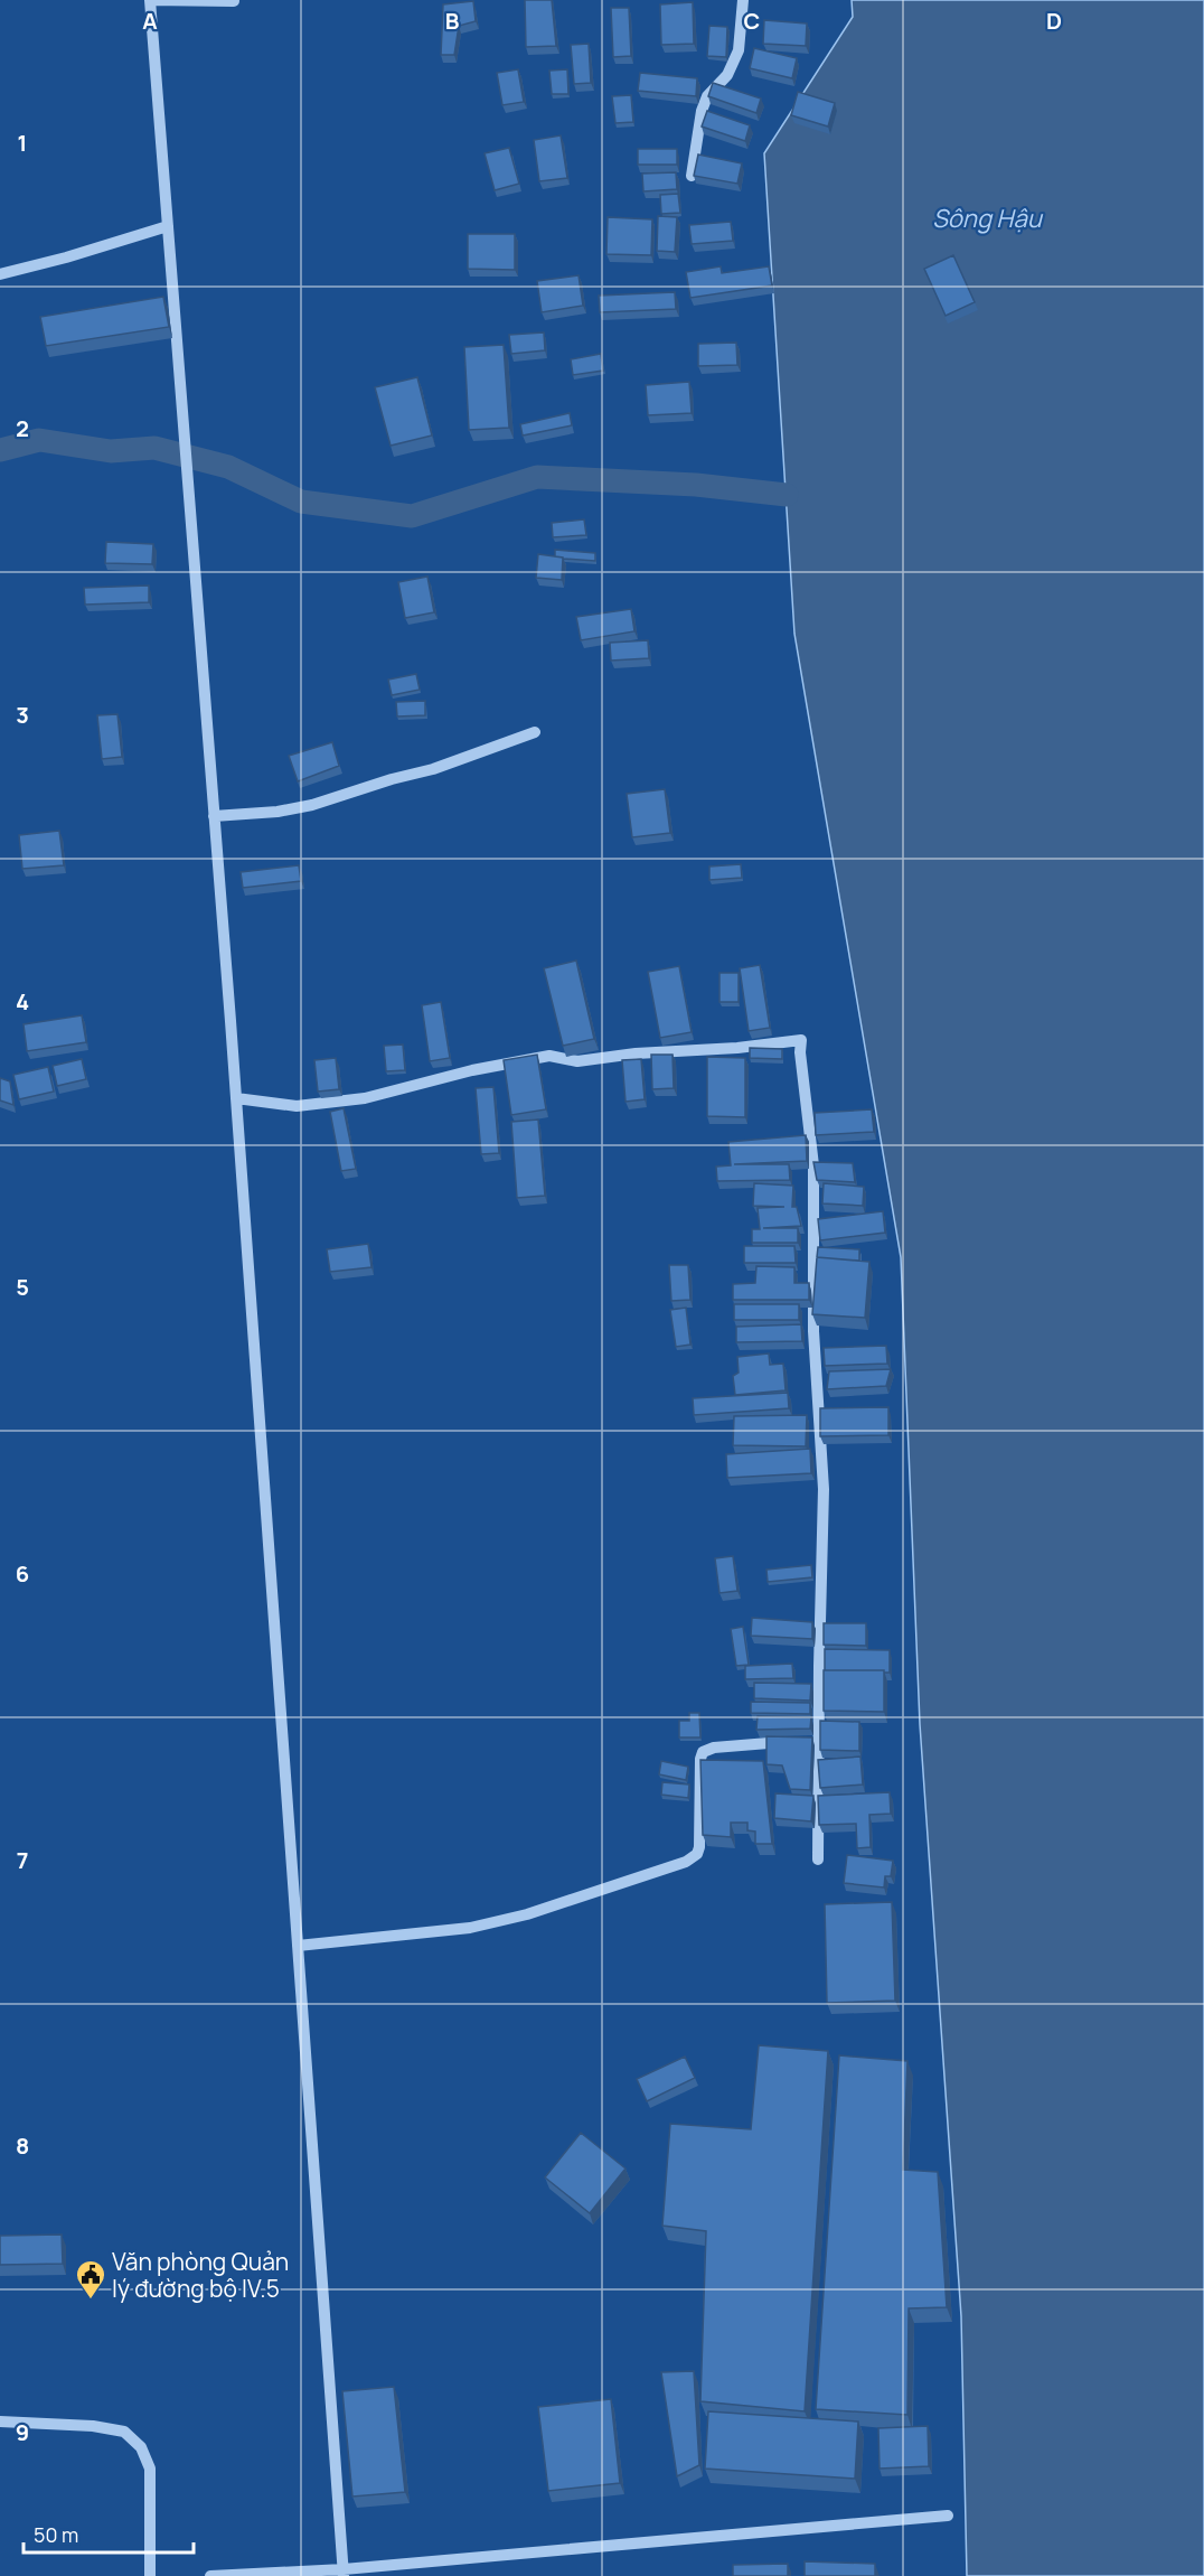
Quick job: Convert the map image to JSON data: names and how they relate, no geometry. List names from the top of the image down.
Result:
{
  "water": ["Sông Hậu"],
  "places": {
    "public building": ["Văn phòng Quản lý đường bộ IV.5"]
  },
  "scale_bar": "50 m",
  "grid": {
    "columns": [
      "A",
      "B",
      "C",
      "D"
    ],
    "rows": [
      "1",
      "2",
      "3",
      "4",
      "5",
      "6",
      "7",
      "8",
      "9"
    ]
  }
}
